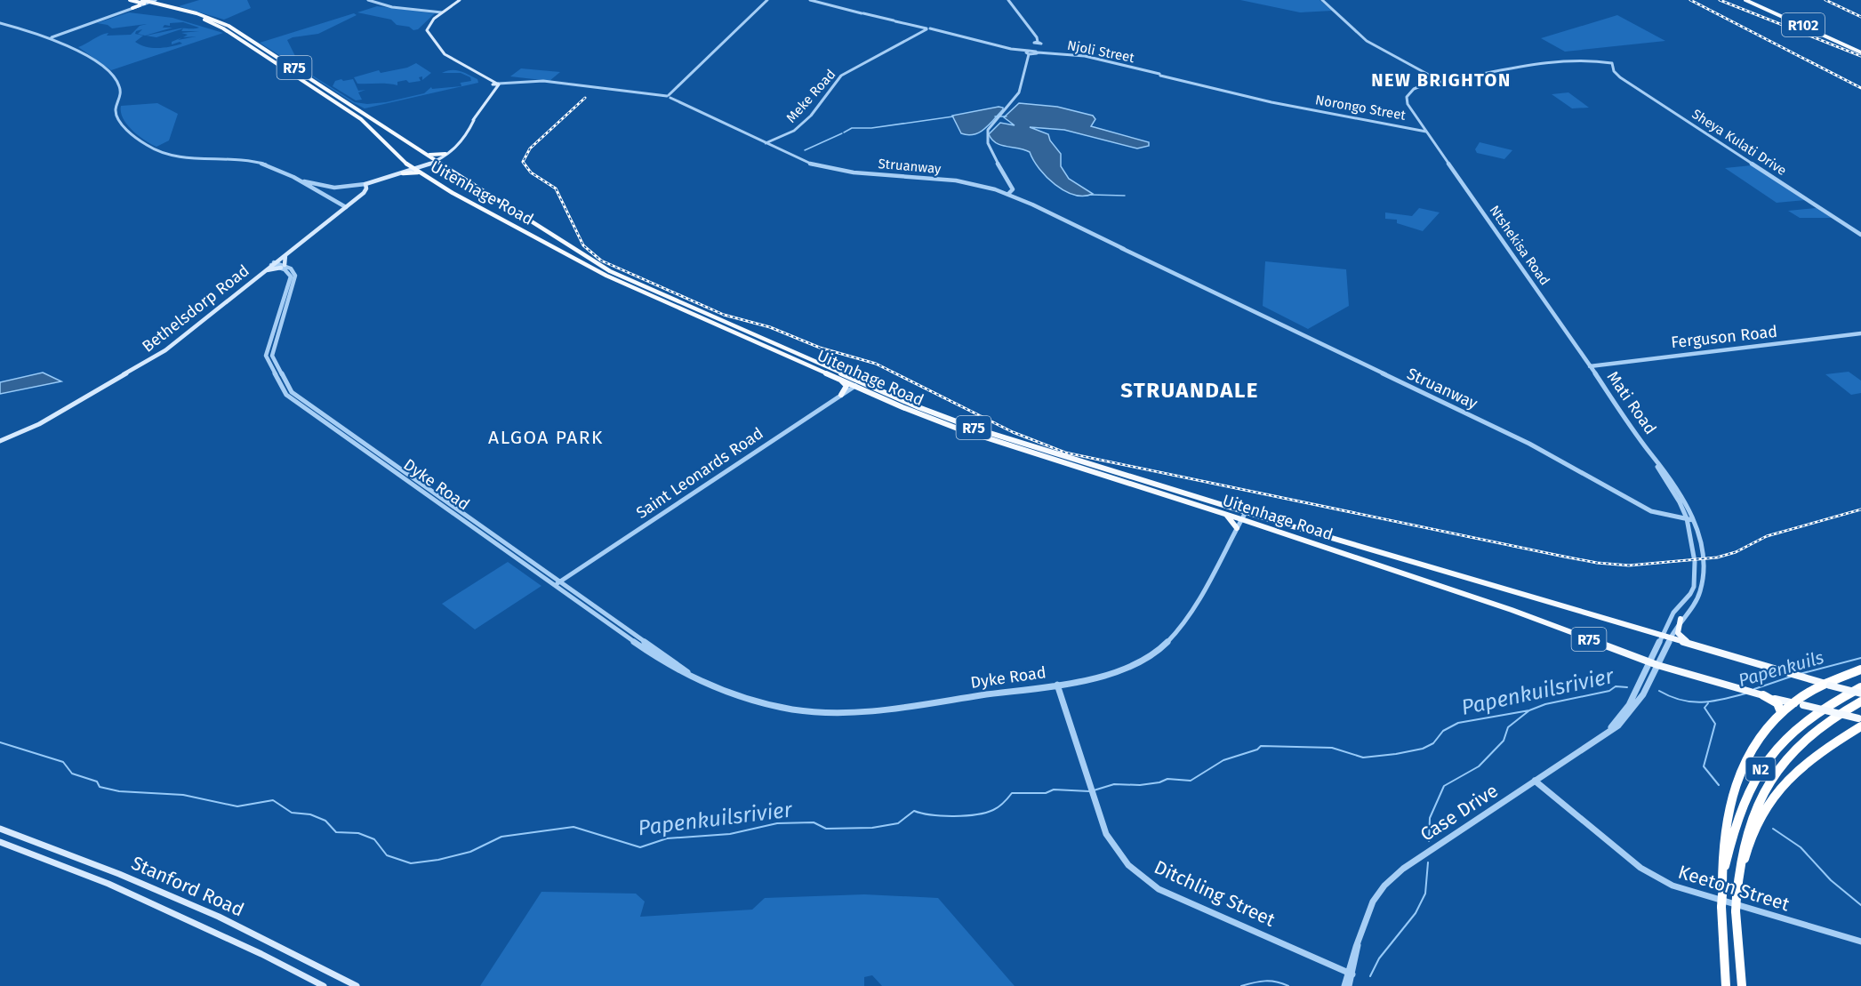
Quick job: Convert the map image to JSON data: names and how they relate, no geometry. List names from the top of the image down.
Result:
{
  "streets": {
    "highway": ["N2"],
    "main road": [
      "R102",
      "R75",
      "Uitenhage Road",
      "Bethelsdorp Road",
      "Stanford Road"
    ],
    "street": [
      "Njoli Street",
      "Meke Road",
      "Norongo Street",
      "Sheya Kulati Drive",
      "Struanway",
      "Ntshekisa Road",
      "Ferguson Road",
      "Mati Road",
      "Saint Leonards Road",
      "Dyke Road",
      "Case Drive",
      "Keeton Street",
      "Ditchling Street"
    ]
  },
  "crossings": [
    ["Njoli Street", "Meke Road"],
    ["Njoli Street", "Norongo Street"],
    ["R75", "Uitenhage Road"],
    ["R75", "Mati Road"],
    ["R75", "Case Drive"],
    ["Meke Road", "Struanway"],
    ["Struanway", "Mati Road"],
    ["Uitenhage Road", "Mati Road"],
    ["Uitenhage Road", "Saint Leonards Road"],
    ["Uitenhage Road", "Dyke Road"],
    ["Uitenhage Road", "Case Drive"],
    ["Ntshekisa Road", "Ferguson Road"],
    ["Ntshekisa Road", "Mati Road"],
    ["Ferguson Road", "Mati Road"],
    ["Mati Road", "Case Drive"],
    ["Saint Leonards Road", "Dyke Road"],
    ["Dyke Road", "Ditchling Street"],
    ["Case Drive", "Keeton Street"],
    ["Case Drive", "Ditchling Street"]
  ],
  "districts": ["NEW BRIGHTON", "STRUANDALE", "ALGOA PARK"],
  "water": ["Papenkuils", "Papenkuilsrivier"]
}
